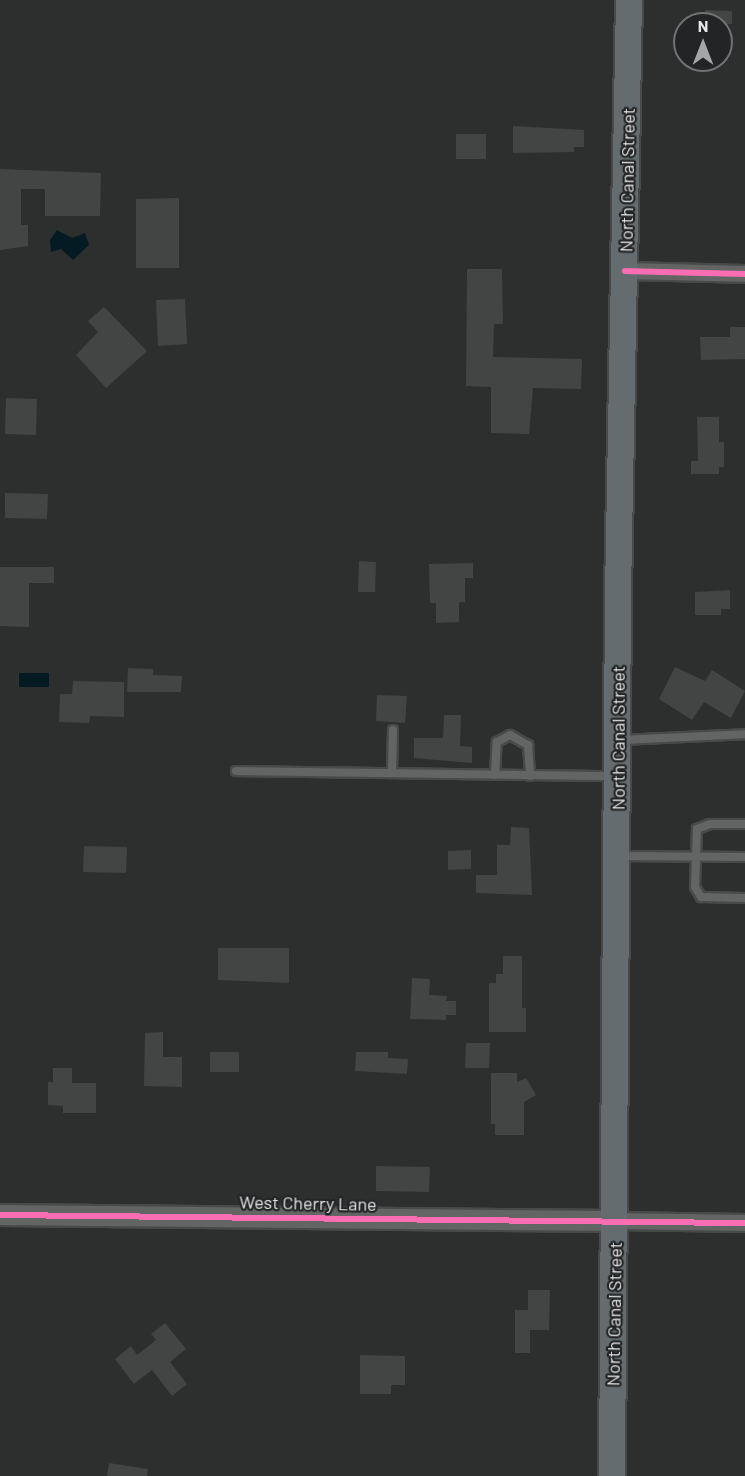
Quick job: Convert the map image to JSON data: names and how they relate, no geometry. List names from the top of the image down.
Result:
{
  "streets": {
    "main road": ["North Canal Street"],
    "street": ["West Cherry Lane"]
  },
  "crossings": [
    ["North Canal Street", "West Cherry Lane"]
  ],
  "north": "top"
}
